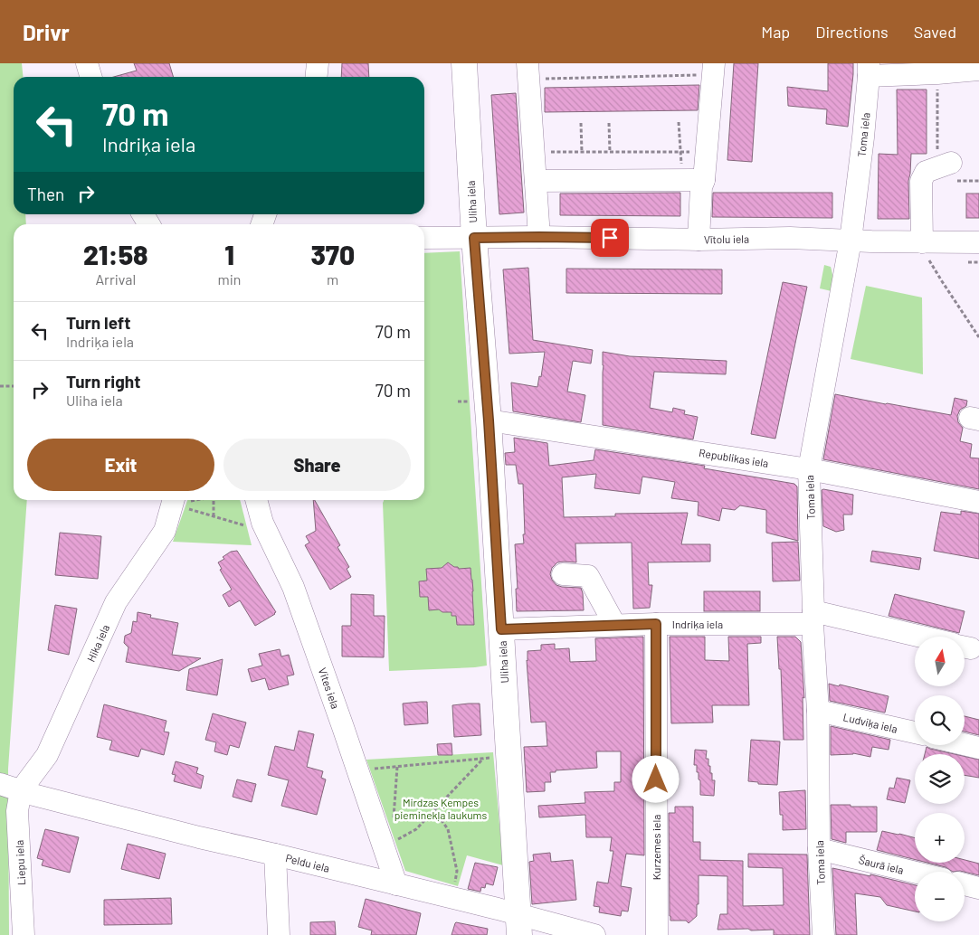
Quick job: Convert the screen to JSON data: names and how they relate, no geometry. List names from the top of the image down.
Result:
{
  "streets": {
    "main road": ["Uliha iela"],
    "street": [
      "Toma iela",
      "Vītolu iela",
      "Republikas iela",
      "Indriķa iela",
      "Hika iela",
      "Vites iela",
      "Ludviķa iela",
      "Kurzemes iela",
      "Liepu iela",
      "Peldu iela",
      "Šaurā iela"
    ]
  },
  "crossings": [
    ["Toma iela", "Vītolu iela"],
    ["Toma iela", "Republikas iela"],
    ["Toma iela", "Indriķa iela"],
    ["Toma iela", "Ludviķa iela"],
    ["Toma iela", "Šaurā iela"],
    ["Uliha iela", "Vītolu iela"],
    ["Uliha iela", "Republikas iela"],
    ["Uliha iela", "Indriķa iela"],
    ["Uliha iela", "Peldu iela"],
    ["Indriķa iela", "Kurzemes iela"],
    ["Hika iela", "Liepu iela"],
    ["Hika iela", "Peldu iela"],
    ["Vites iela", "Peldu iela"],
    ["Liepu iela", "Peldu iela"]
  ],
  "parks": ["Mirdzas Ķempes pieminekļa laukums"],
  "north": "top",
  "page": {
    "header": "Drivr",
    "nav": ["Map", "Directions", "Saved"],
    "turn": ["70 m", "Indriķa iela"],
    "then": "Then",
    "eta": [
      "21:58",
      "Arrival",
      "1",
      "min",
      "370",
      "m"
    ],
    "list": [
      {
        "name": "Turn left",
        "note": "Indriķa iela",
        "value": "70 m"
      },
      {
        "name": "Turn right",
        "note": "Uliha iela",
        "value": "70 m"
      }
    ],
    "buttons": ["Exit", "Share"],
    "map_buttons": ["+", "−"]
  }
}
